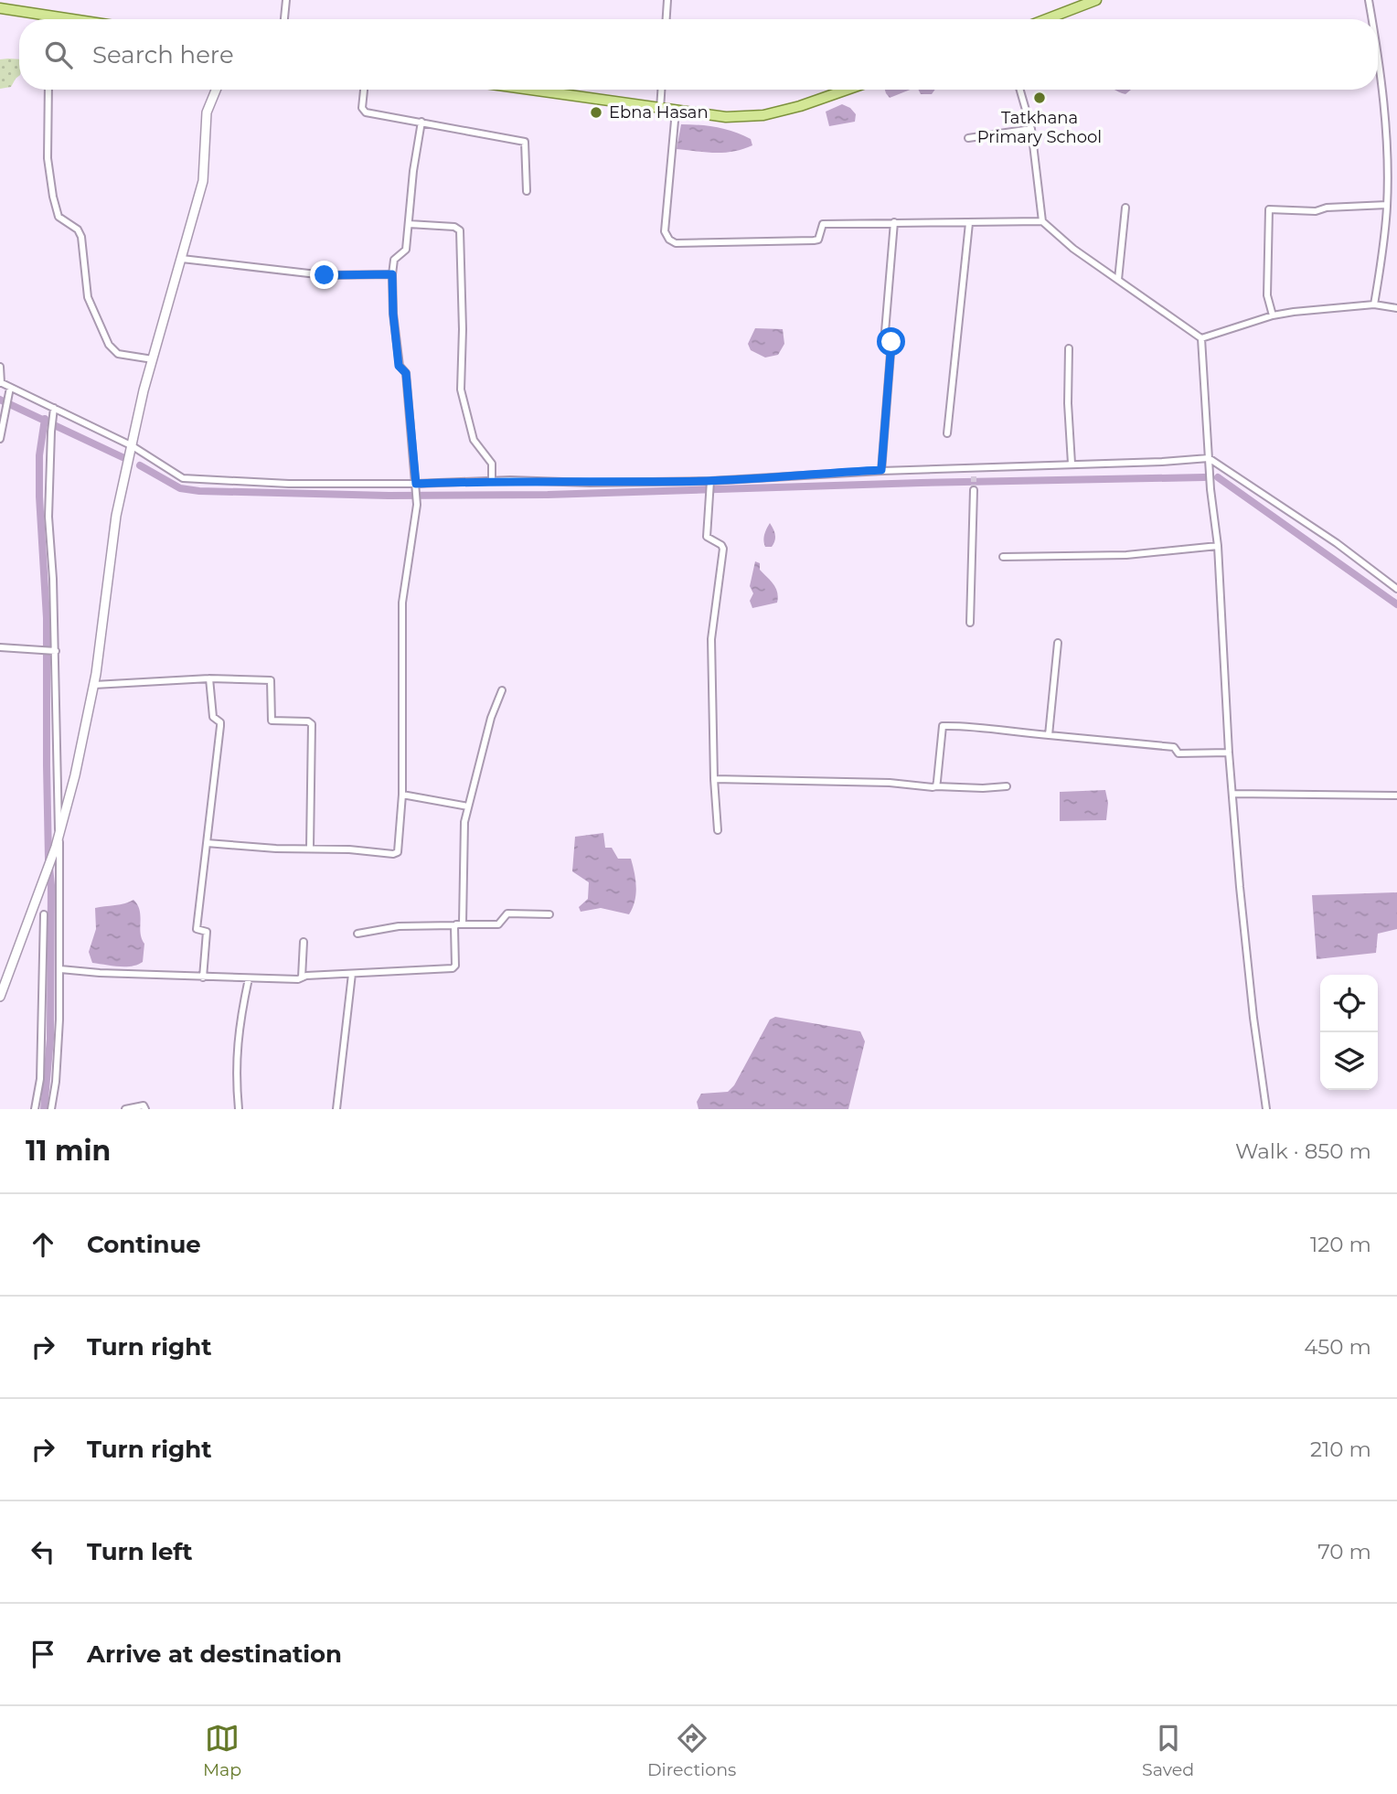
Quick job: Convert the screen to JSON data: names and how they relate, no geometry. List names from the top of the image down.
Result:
{
  "places": ["Tatkhana Primary School", "Ebna Hasan"],
  "page": {
    "search": "Search here",
    "heading": ["11 min", "Walk · 850 m"],
    "list": [
      ["Continue", "120 m"],
      ["Turn right", "450 m"],
      ["Turn right", "210 m"],
      ["Turn left", "70 m"],
      "Arrive at destination"
    ],
    "nav": ["Map", "Directions", "Saved"]
  }
}
